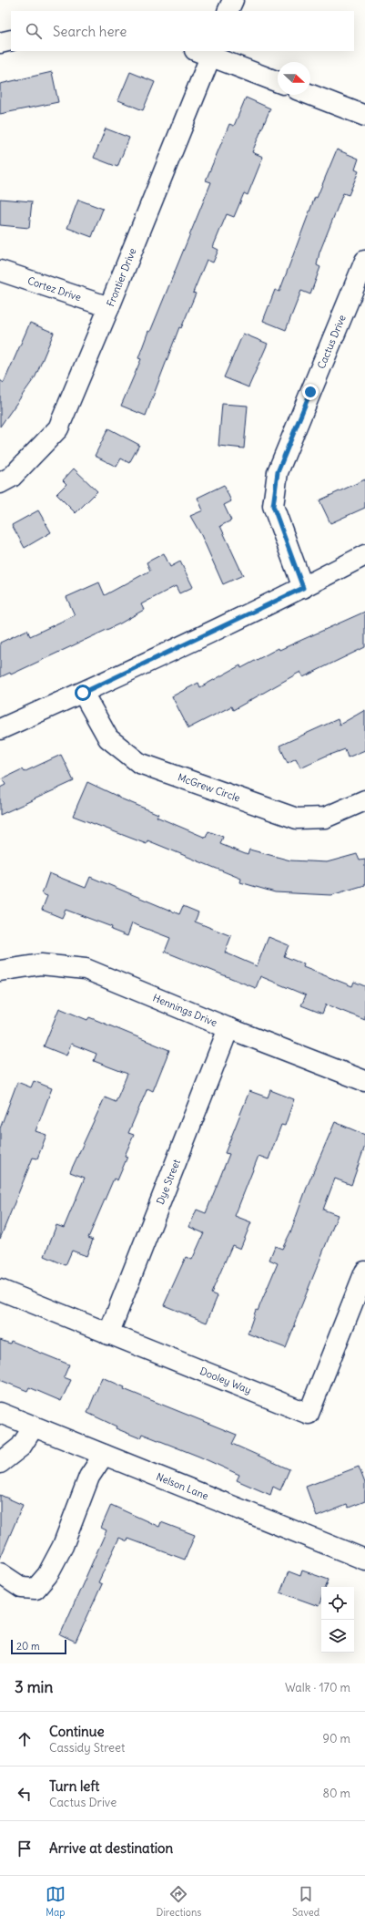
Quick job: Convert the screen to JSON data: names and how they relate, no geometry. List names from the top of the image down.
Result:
{
  "streets": {
    "street": [
      "Frontier Drive",
      "Cortez Drive",
      "Cactus Drive",
      "McGrew Circle",
      "Hennings Drive",
      "Dye Street",
      "Dooley Way",
      "Nelson Lane"
    ]
  },
  "crossings": [
    ["Frontier Drive", "Cortez Drive"],
    ["Hennings Drive", "Dye Street"],
    ["Dye Street", "Dooley Way"]
  ],
  "scale_bar": "20 m",
  "north": "right",
  "page": {
    "search": "Search here",
    "scale": "20 m",
    "heading": ["3 min", "Walk · 170 m"],
    "list": [
      ["Continue", "Cassidy Street", "90 m"],
      ["Turn left", "Cactus Drive", "80 m"],
      "Arrive at destination"
    ],
    "nav": ["Map", "Directions", "Saved"]
  }
}
